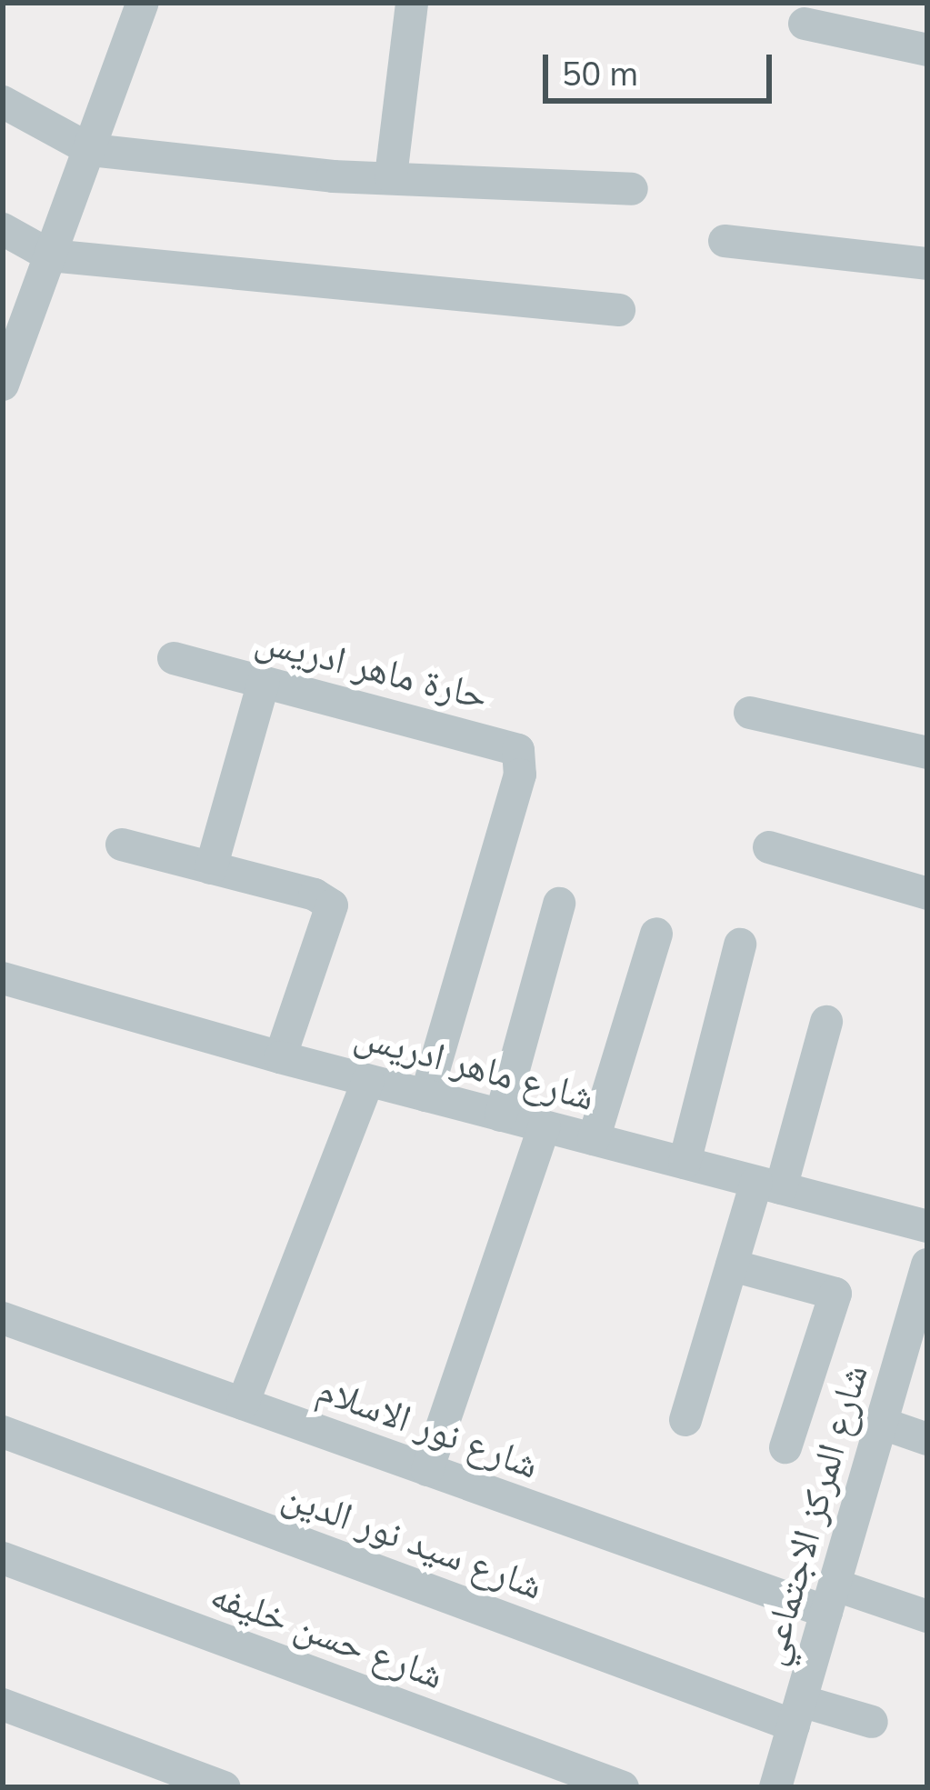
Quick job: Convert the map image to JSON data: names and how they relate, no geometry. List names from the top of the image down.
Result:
{
  "streets": {
    "street": [
      "حارة ماهر ادريس",
      "شارع ماهر ادريس",
      "شارع نور الاسلام",
      "شارع المركز الاجتماعي",
      "شارع سيد نور الدين",
      "شارع حسن خليفه"
    ]
  },
  "crossings": [
    ["حارة ماهر ادريس", "شارع ماهر ادريس"],
    ["شارع نور الاسلام", "شارع المركز الاجتماعي"],
    ["شارع المركز الاجتماعي", "شارع سيد نور الدين"]
  ],
  "scale_bar": "50 m"
}
